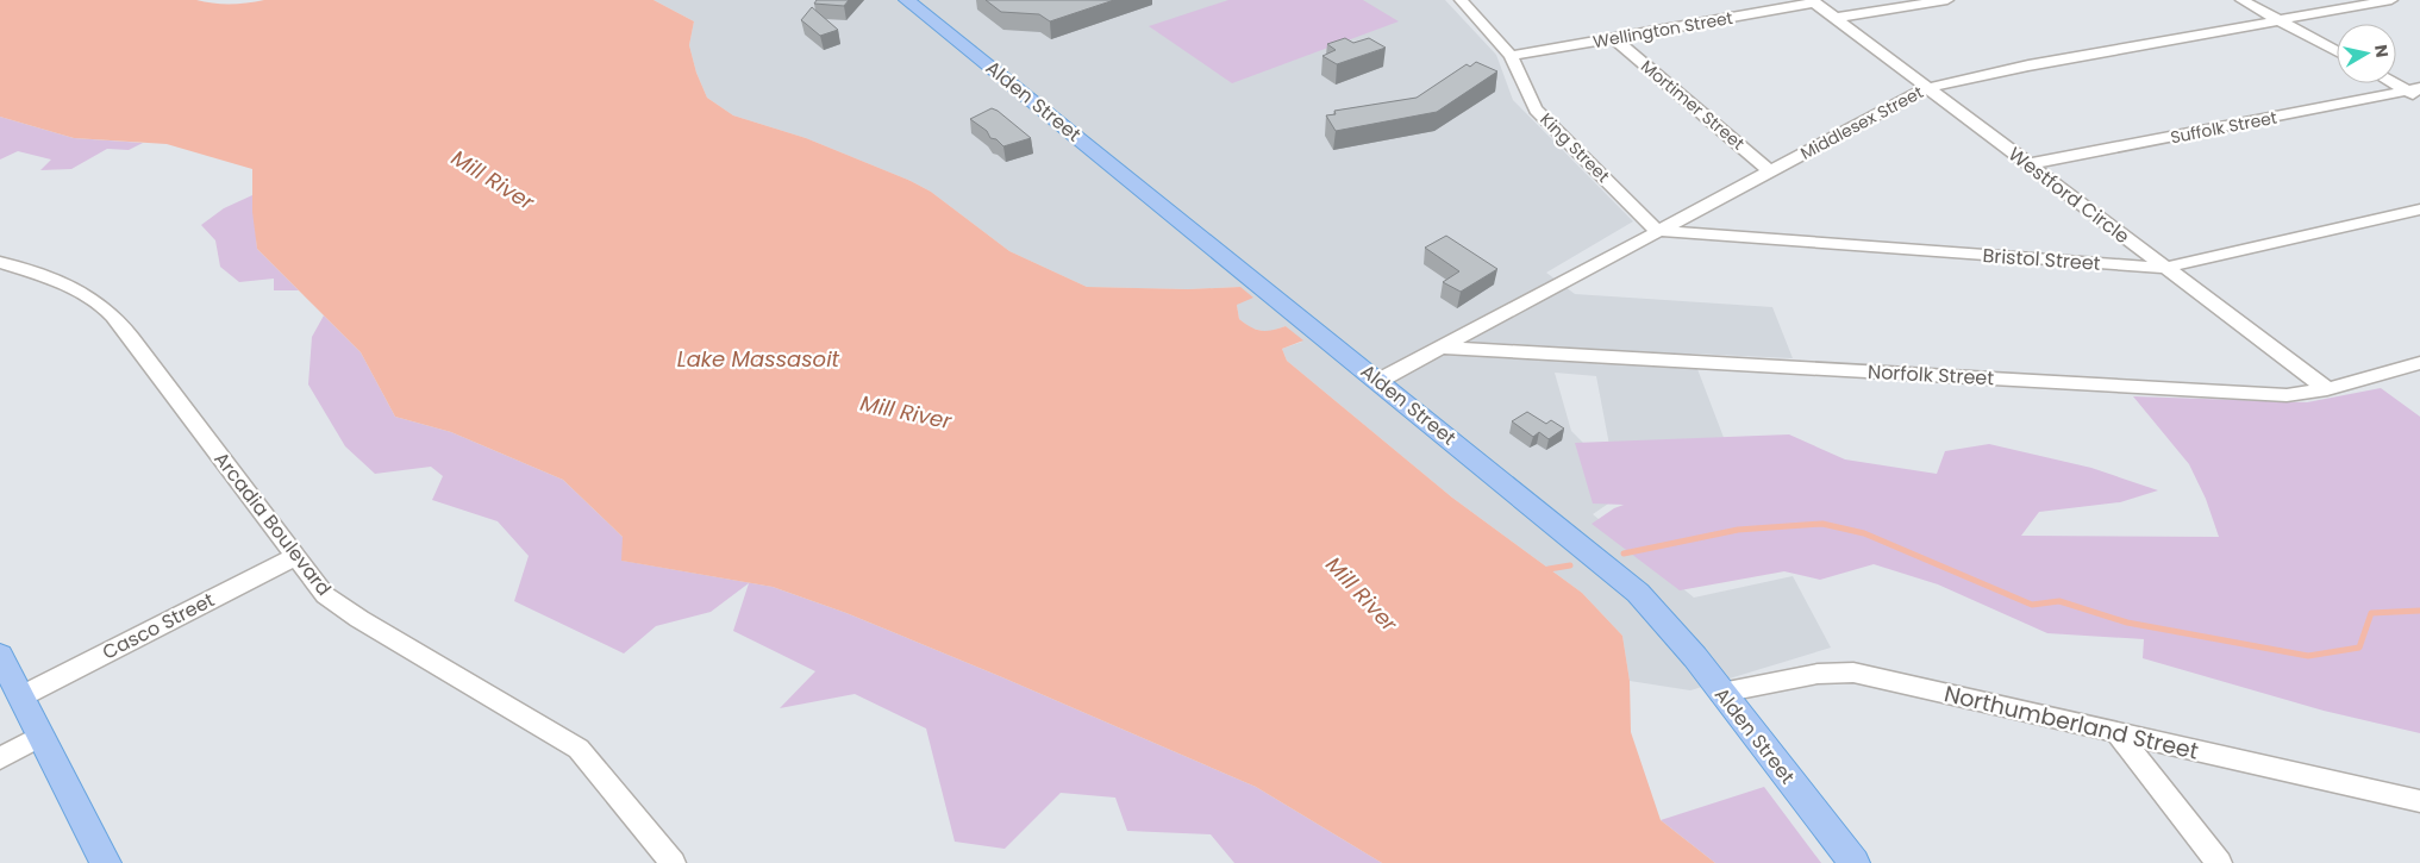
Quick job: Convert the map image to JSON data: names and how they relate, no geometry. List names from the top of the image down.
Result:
{
  "streets": {
    "main road": ["Alden Street"],
    "street": [
      "Wellington Street",
      "Mortimer Street",
      "Middlesex Street",
      "Suffolk Street",
      "King Street",
      "Westford Circle",
      "Bristol Street",
      "Norfolk Street",
      "Arcadia Boulevard",
      "Casco Street",
      "Northumberland Street"
    ]
  },
  "crossings": [
    ["Wellington Street", "Mortimer Street"],
    ["Wellington Street", "King Street"],
    ["Wellington Street", "Westford Circle"],
    ["Alden Street", "Middlesex Street"],
    ["Alden Street", "Northumberland Street"],
    ["Mortimer Street", "Middlesex Street"],
    ["Middlesex Street", "King Street"],
    ["Middlesex Street", "Westford Circle"],
    ["Middlesex Street", "Bristol Street"],
    ["Middlesex Street", "Norfolk Street"],
    ["Suffolk Street", "Westford Circle"],
    ["King Street", "Bristol Street"],
    ["Westford Circle", "Bristol Street"],
    ["Westford Circle", "Norfolk Street"],
    ["Arcadia Boulevard", "Casco Street"]
  ],
  "water": ["Mill River", "Lake Massasoit"],
  "north": "right"
}
